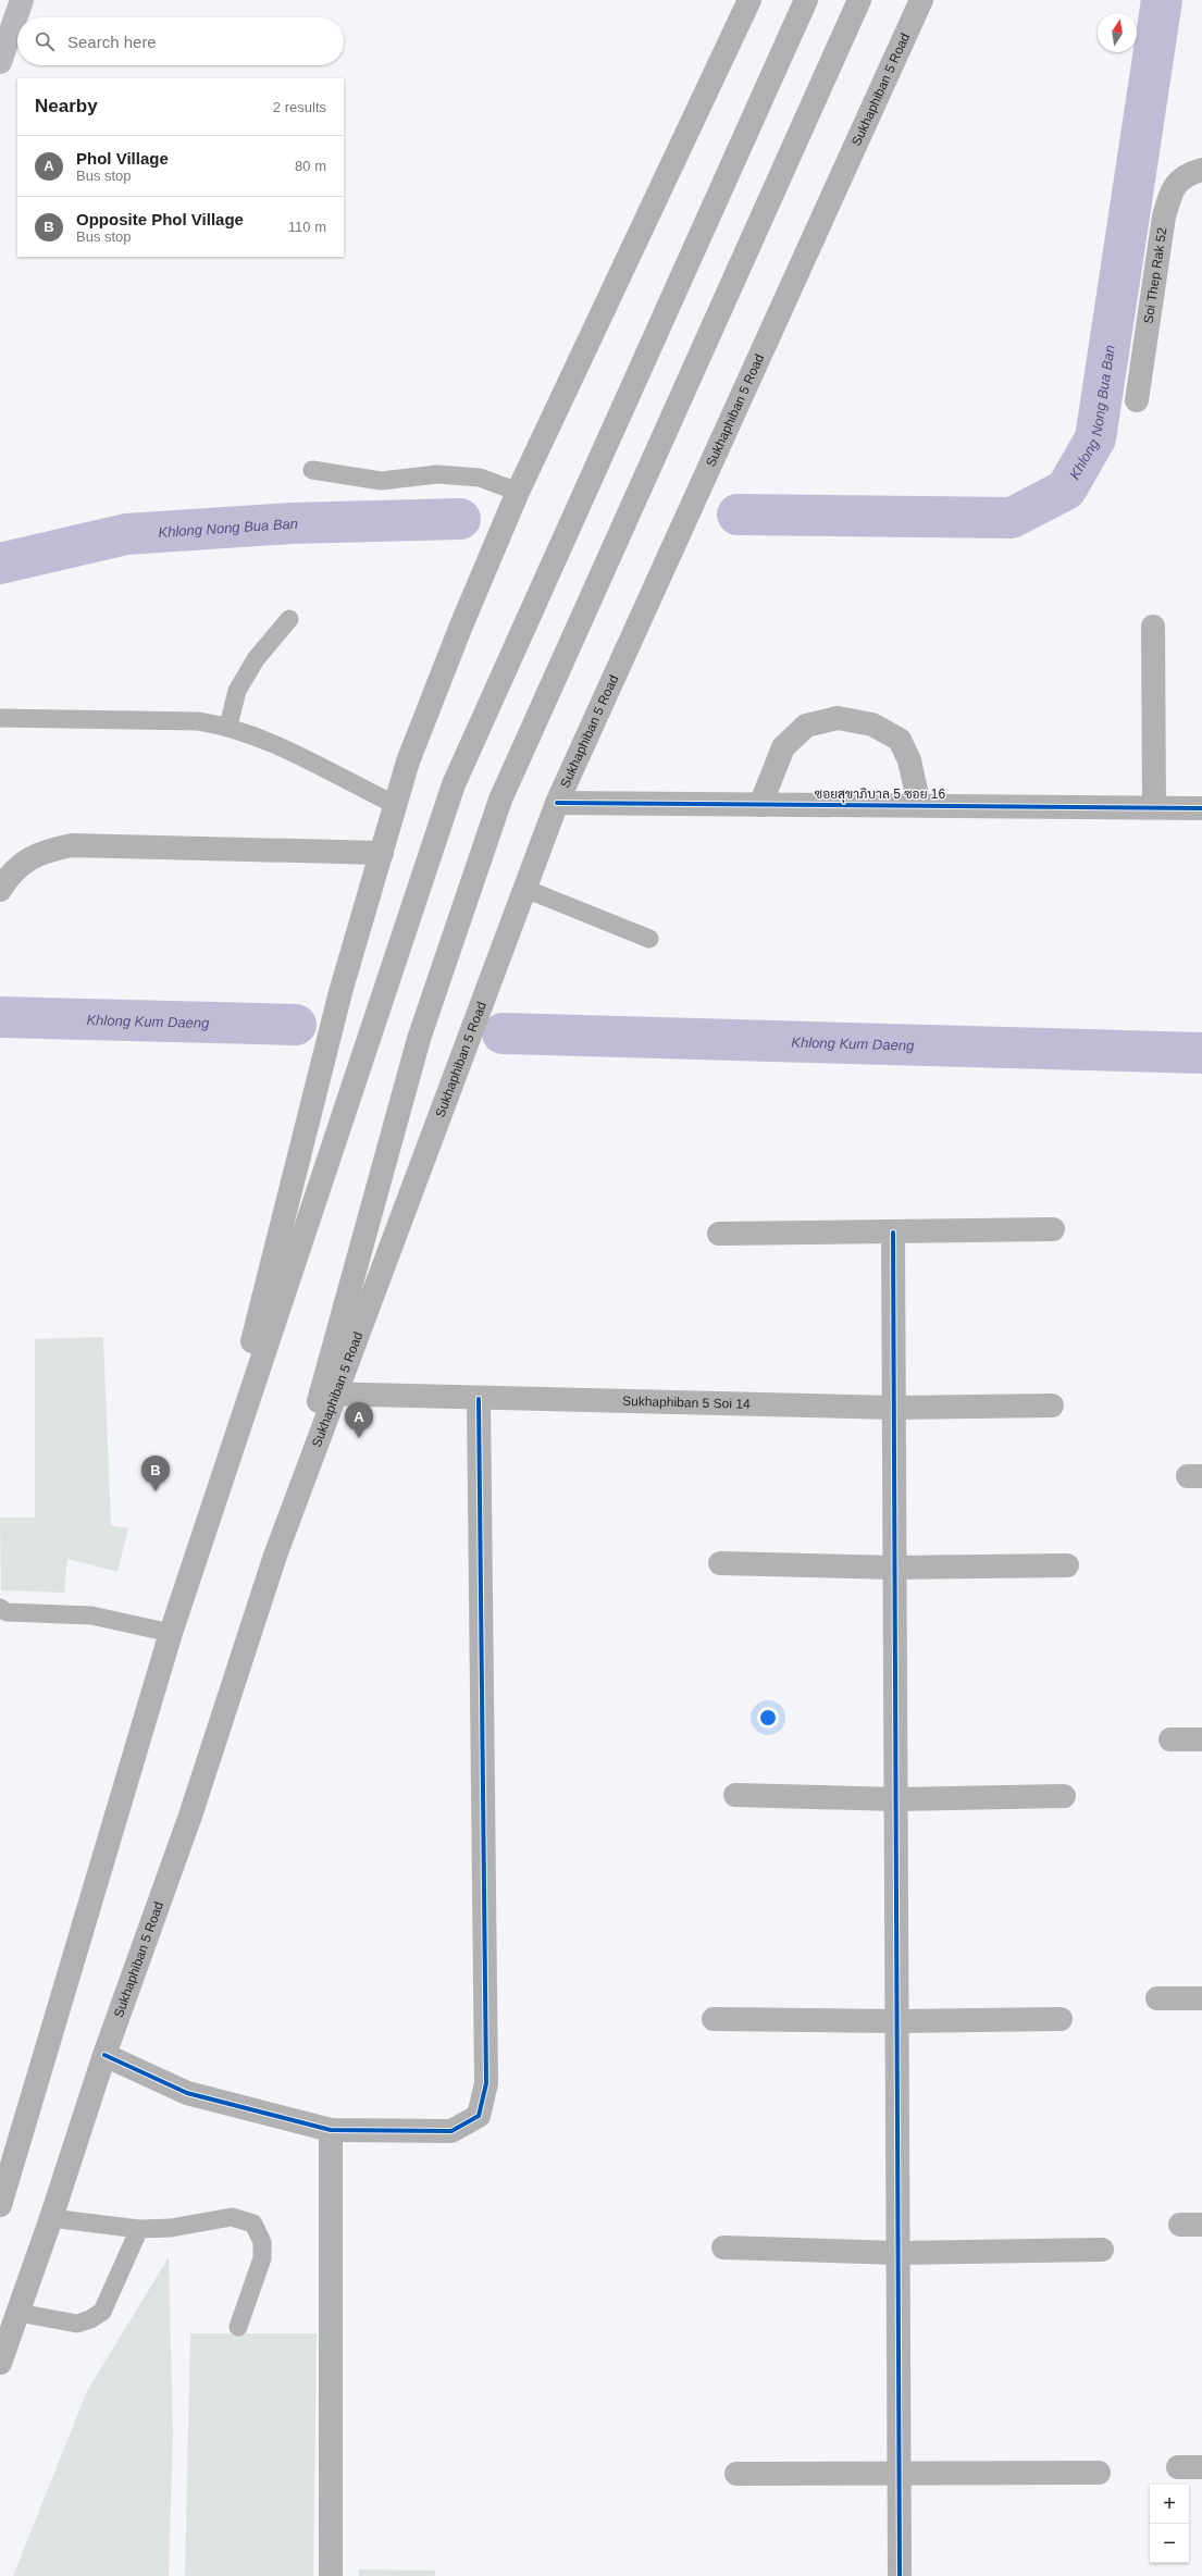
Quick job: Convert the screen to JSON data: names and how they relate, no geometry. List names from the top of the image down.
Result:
{
  "streets": {
    "main road": ["Sukhaphiban 5 Road"],
    "street": ["Soi Thep Rak 52", "ซอยสุขาภิบาล 5 ซอย 16", "Sukhaphiban 5 Soi 14"]
  },
  "crossings": [
    ["Sukhaphiban 5 Road", "ซอยสุขาภิบาล 5 ซอย 16"],
    ["Sukhaphiban 5 Road", "Sukhaphiban 5 Soi 14"]
  ],
  "water": ["Khlong Nong Bua Ban", "Khlong Kum Daeng"],
  "north": "top",
  "page": {
    "search": "Search here",
    "heading": ["Nearby", "2 results"],
    "list": [
      {
        "mark": "A",
        "name": "Phol Village",
        "note": "Bus stop",
        "value": "80 m"
      },
      {
        "mark": "B",
        "name": "Opposite Phol Village",
        "note": "Bus stop",
        "value": "110 m"
      }
    ],
    "pins": ["A", "B"],
    "map_buttons": ["+", "−"]
  }
}
